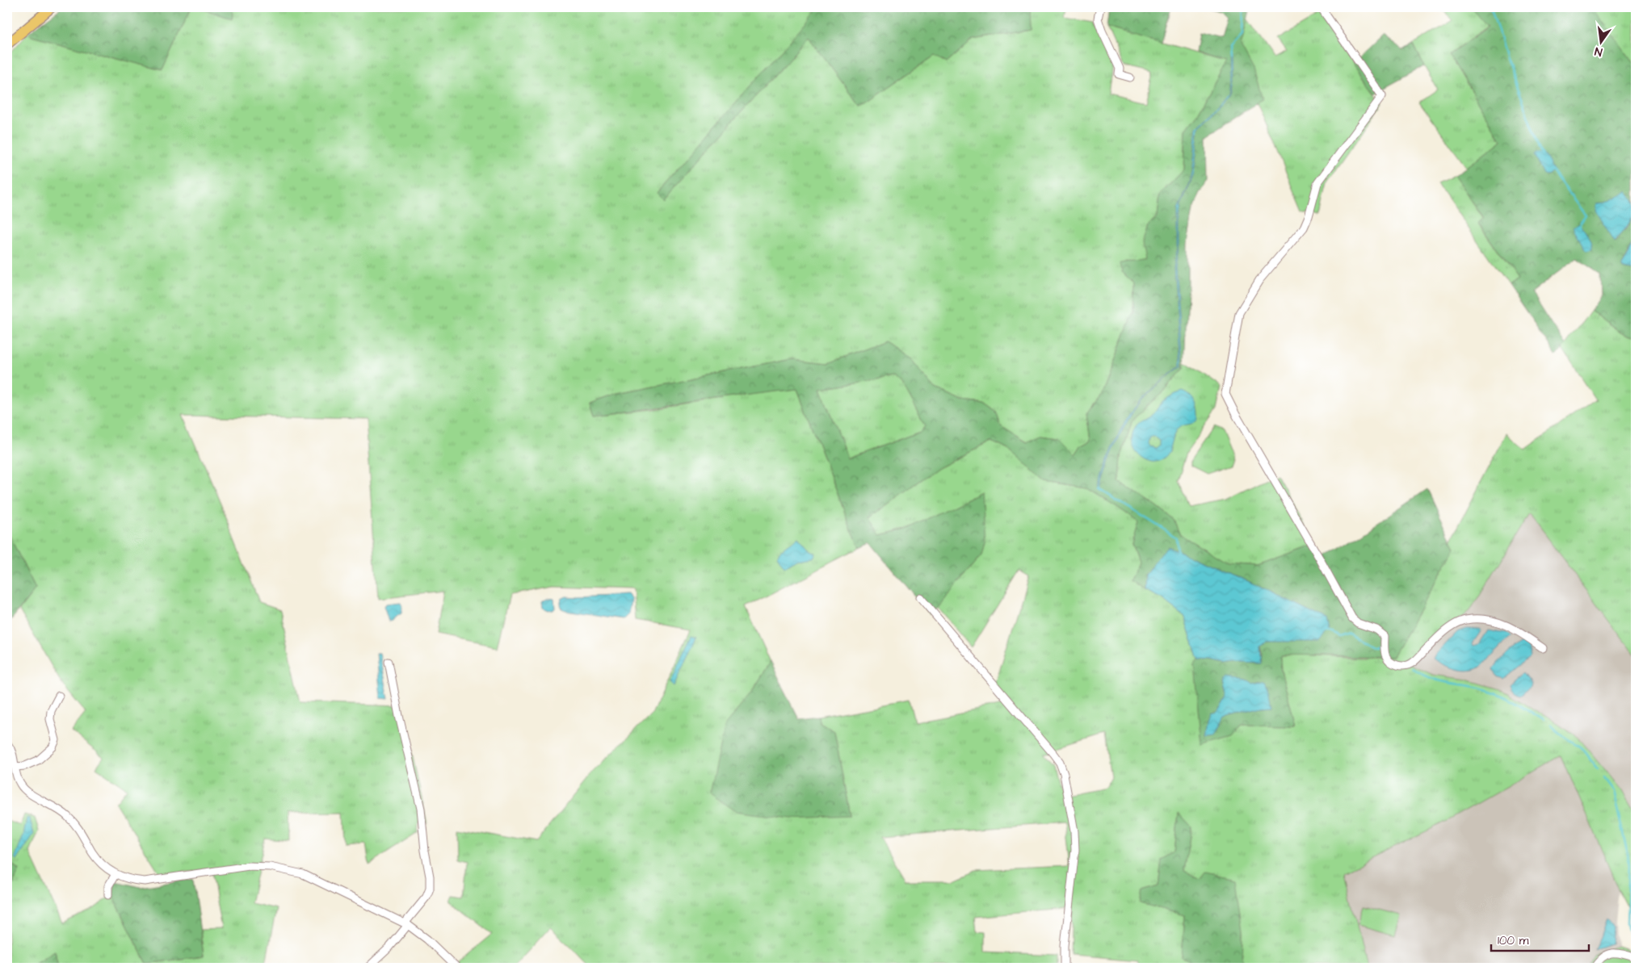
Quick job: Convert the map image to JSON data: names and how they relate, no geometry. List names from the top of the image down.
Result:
{
  "scale_bar": "100 m",
  "north": "bottom"
}
